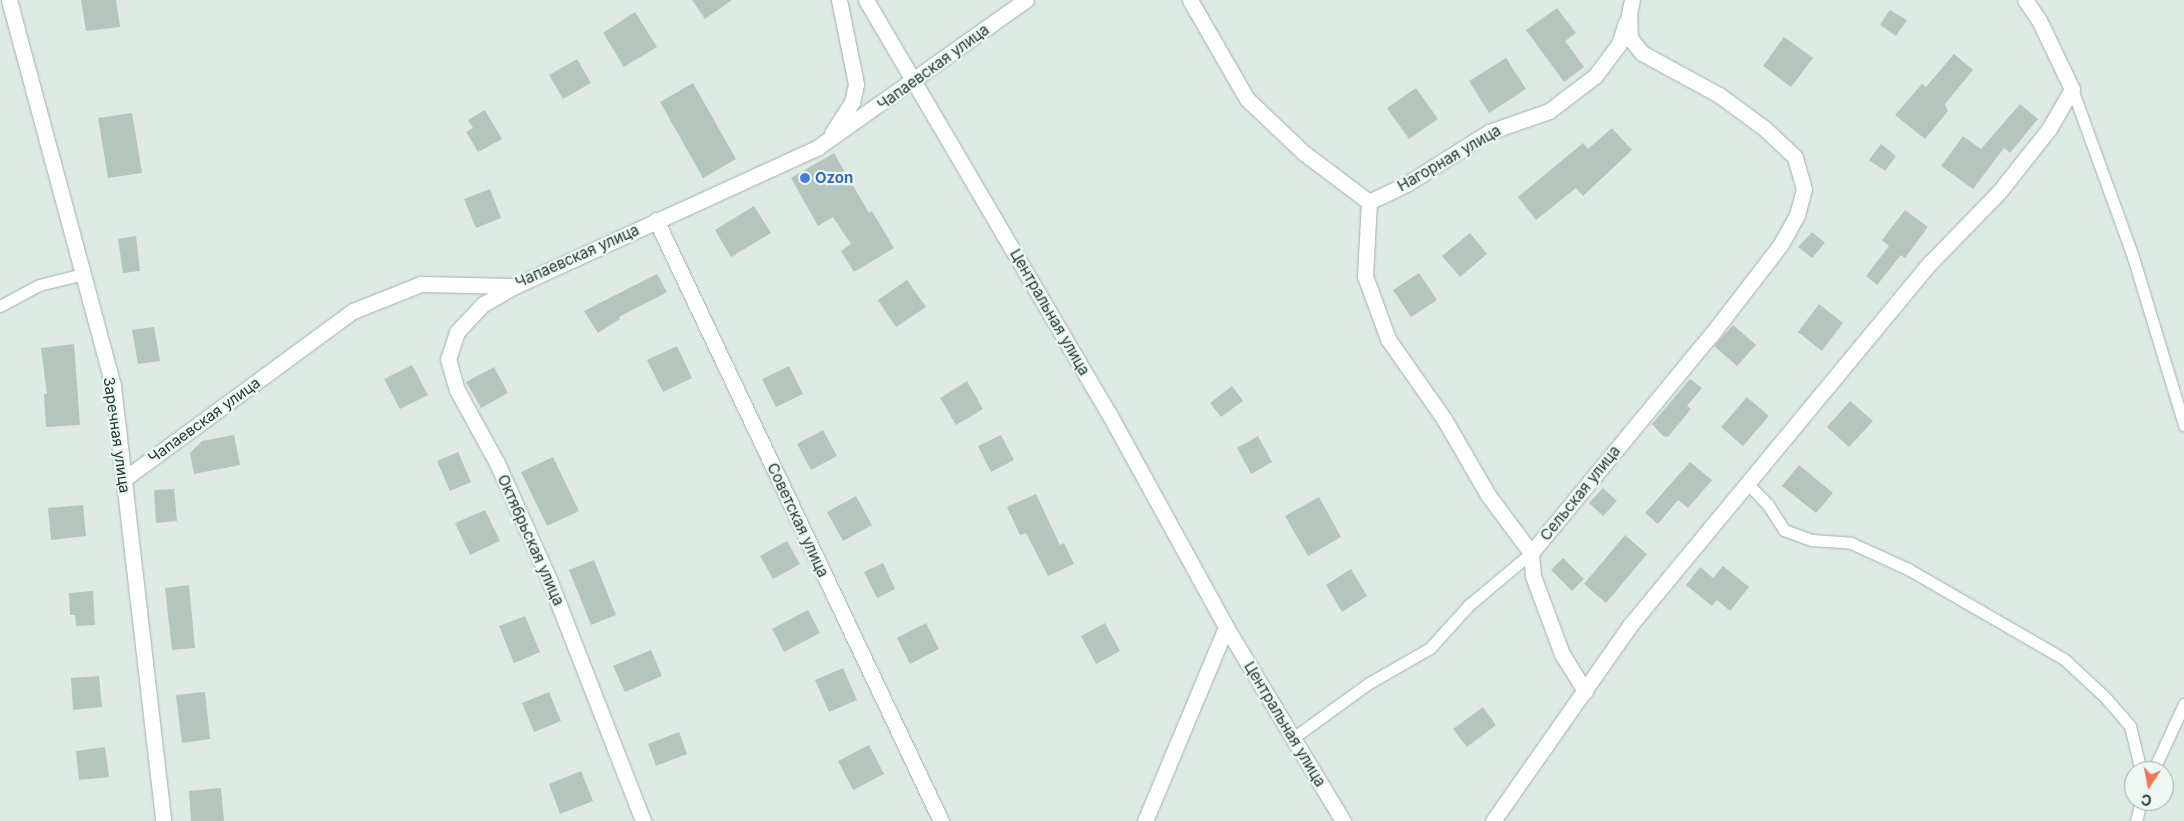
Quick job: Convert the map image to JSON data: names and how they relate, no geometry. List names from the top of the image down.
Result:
{
  "streets": {
    "street": [
      "Чапаевская улица",
      "Нагорная улица",
      "Центральная улица",
      "Заречная улица",
      "Сельская улица",
      "Советская улица",
      "Октябрьская улица"
    ]
  },
  "crossings": [
    ["Чапаевская улица", "Центральная улица"],
    ["Чапаевская улица", "Заречная улица"],
    ["Чапаевская улица", "Советская улица"],
    ["Чапаевская улица", "Октябрьская улица"],
    ["Нагорная улица", "Сельская улица"],
    ["Центральная улица", "Сельская улица"]
  ],
  "places": ["Ozon"],
  "north": "bottom"
}
